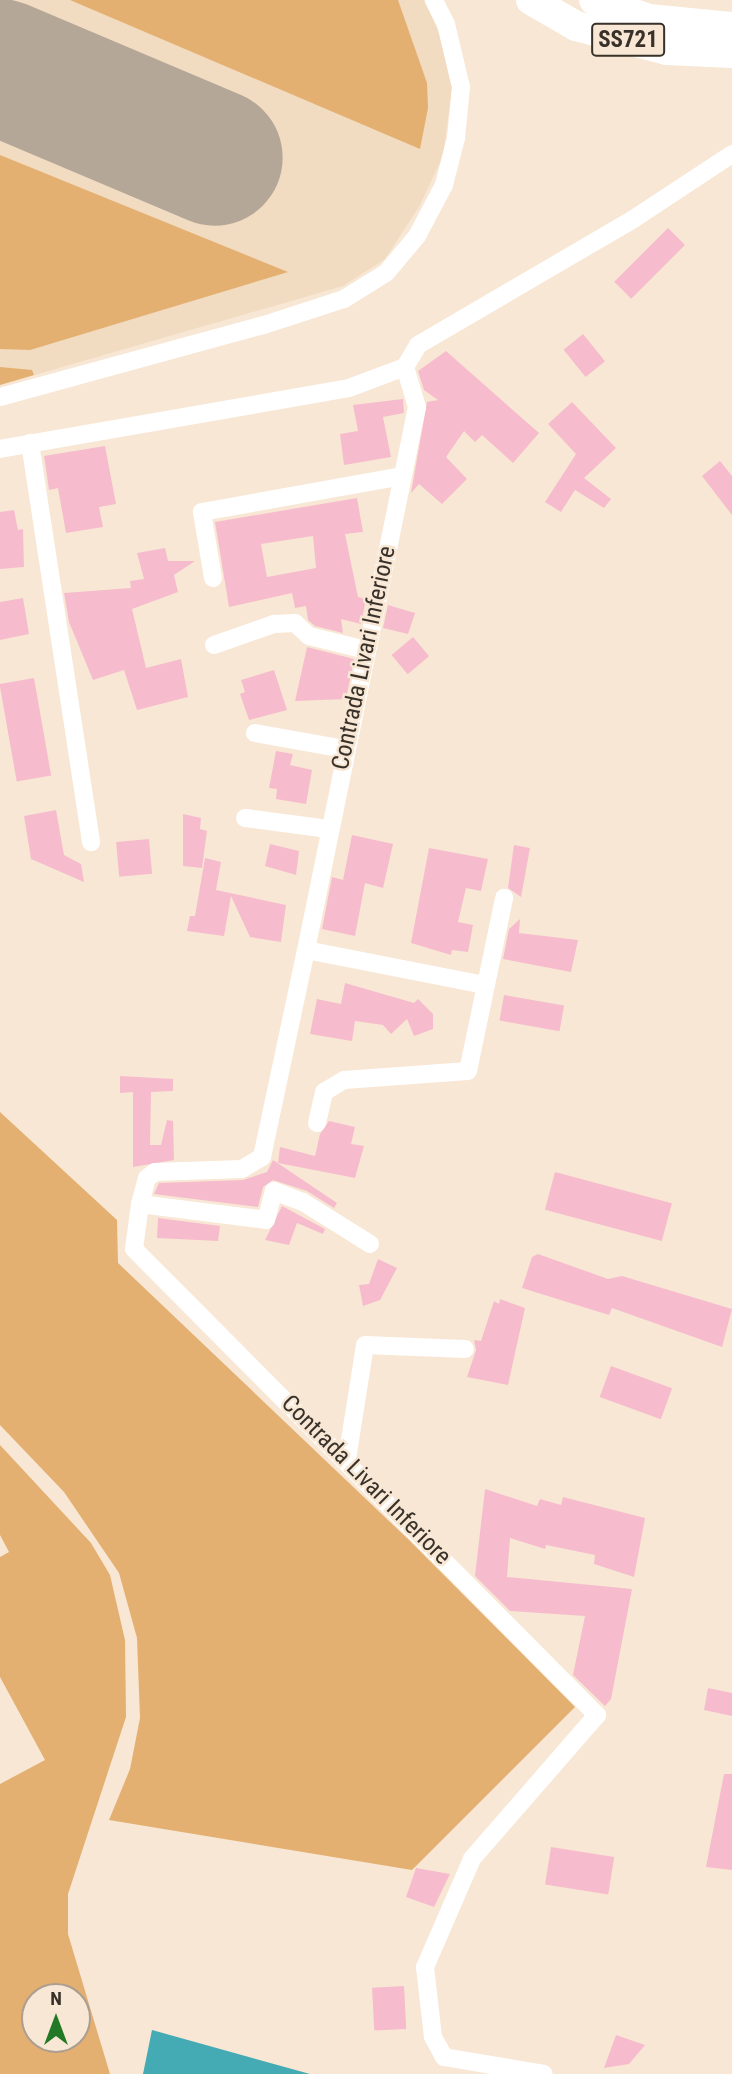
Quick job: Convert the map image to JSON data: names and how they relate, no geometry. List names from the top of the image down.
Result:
{
  "streets": {
    "highway": ["SS721"],
    "street": ["Contrada Livari Inferiore"]
  },
  "north": "top"
}
